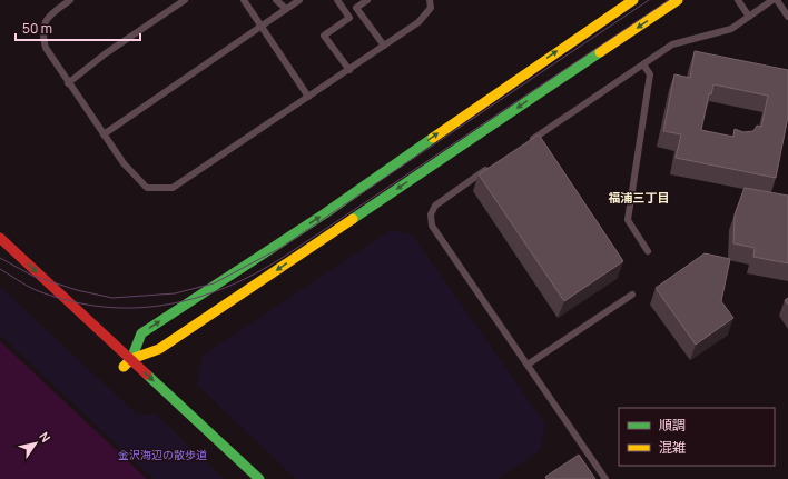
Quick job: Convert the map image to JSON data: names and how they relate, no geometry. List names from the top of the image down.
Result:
{
  "districts": ["福浦三丁目"],
  "parks": ["金沢海辺の散歩道"],
  "legend": ["順調", "混雑"],
  "scale_bar": "50 m",
  "north": "top right"
}
